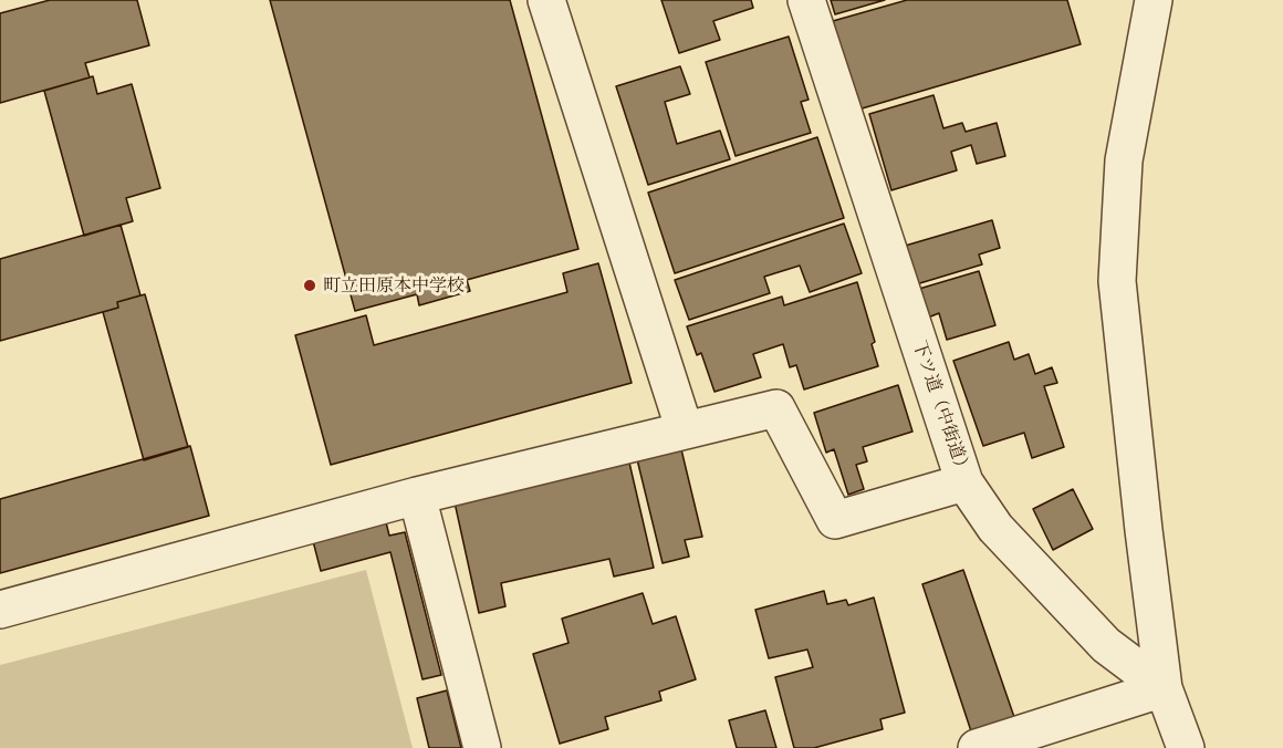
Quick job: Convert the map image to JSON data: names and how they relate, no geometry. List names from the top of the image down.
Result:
{
  "streets": {
    "street": ["下ツ道（中街道）"]
  },
  "places": ["町立田原本中学校"]
}
